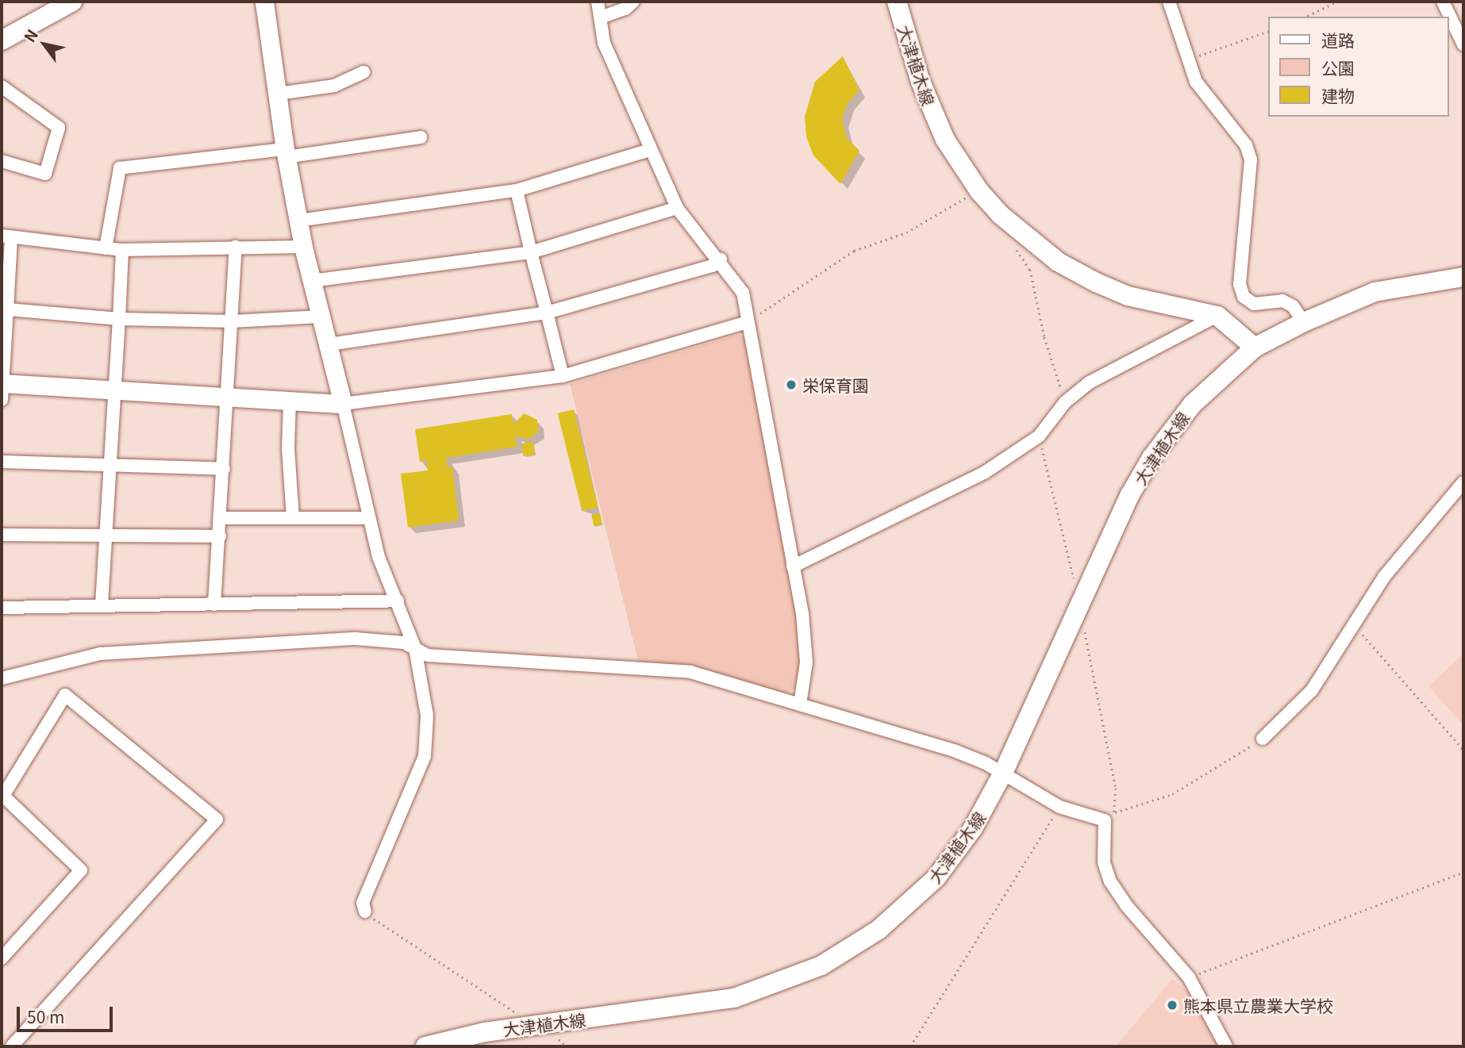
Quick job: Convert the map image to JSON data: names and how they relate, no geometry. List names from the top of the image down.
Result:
{
  "streets": {
    "main road": ["大津植木線"]
  },
  "places": ["栄保育園", "熊本県立農業大学校"],
  "legend": ["道路", "公園", "建物"],
  "scale_bar": "50 m",
  "north": "top left"
}
